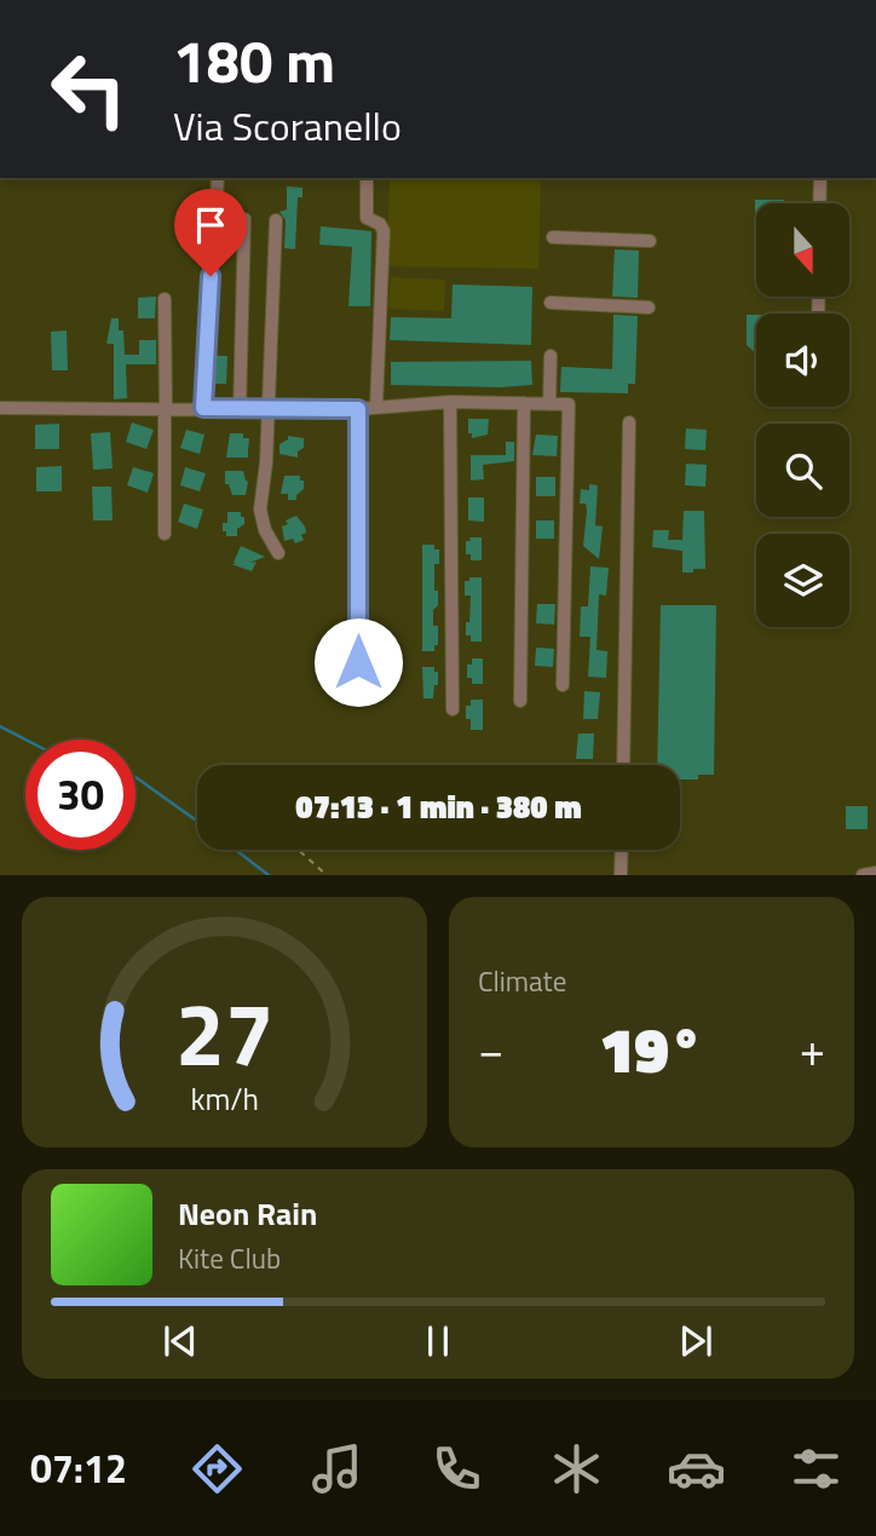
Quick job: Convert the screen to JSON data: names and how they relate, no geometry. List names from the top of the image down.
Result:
{
  "north": "bottom",
  "page": {
    "turn": ["180 m", "Via Scoranello"],
    "limit": "30",
    "trip": "07:13 · 1 min · 380 m",
    "tile": "Climate",
    "heat": ["−", "19°", "+"],
    "song": ["Neon Rain", "Kite Club"],
    "tabs": "07:12",
    "gauge": ["27", "km/h"]
  }
}
